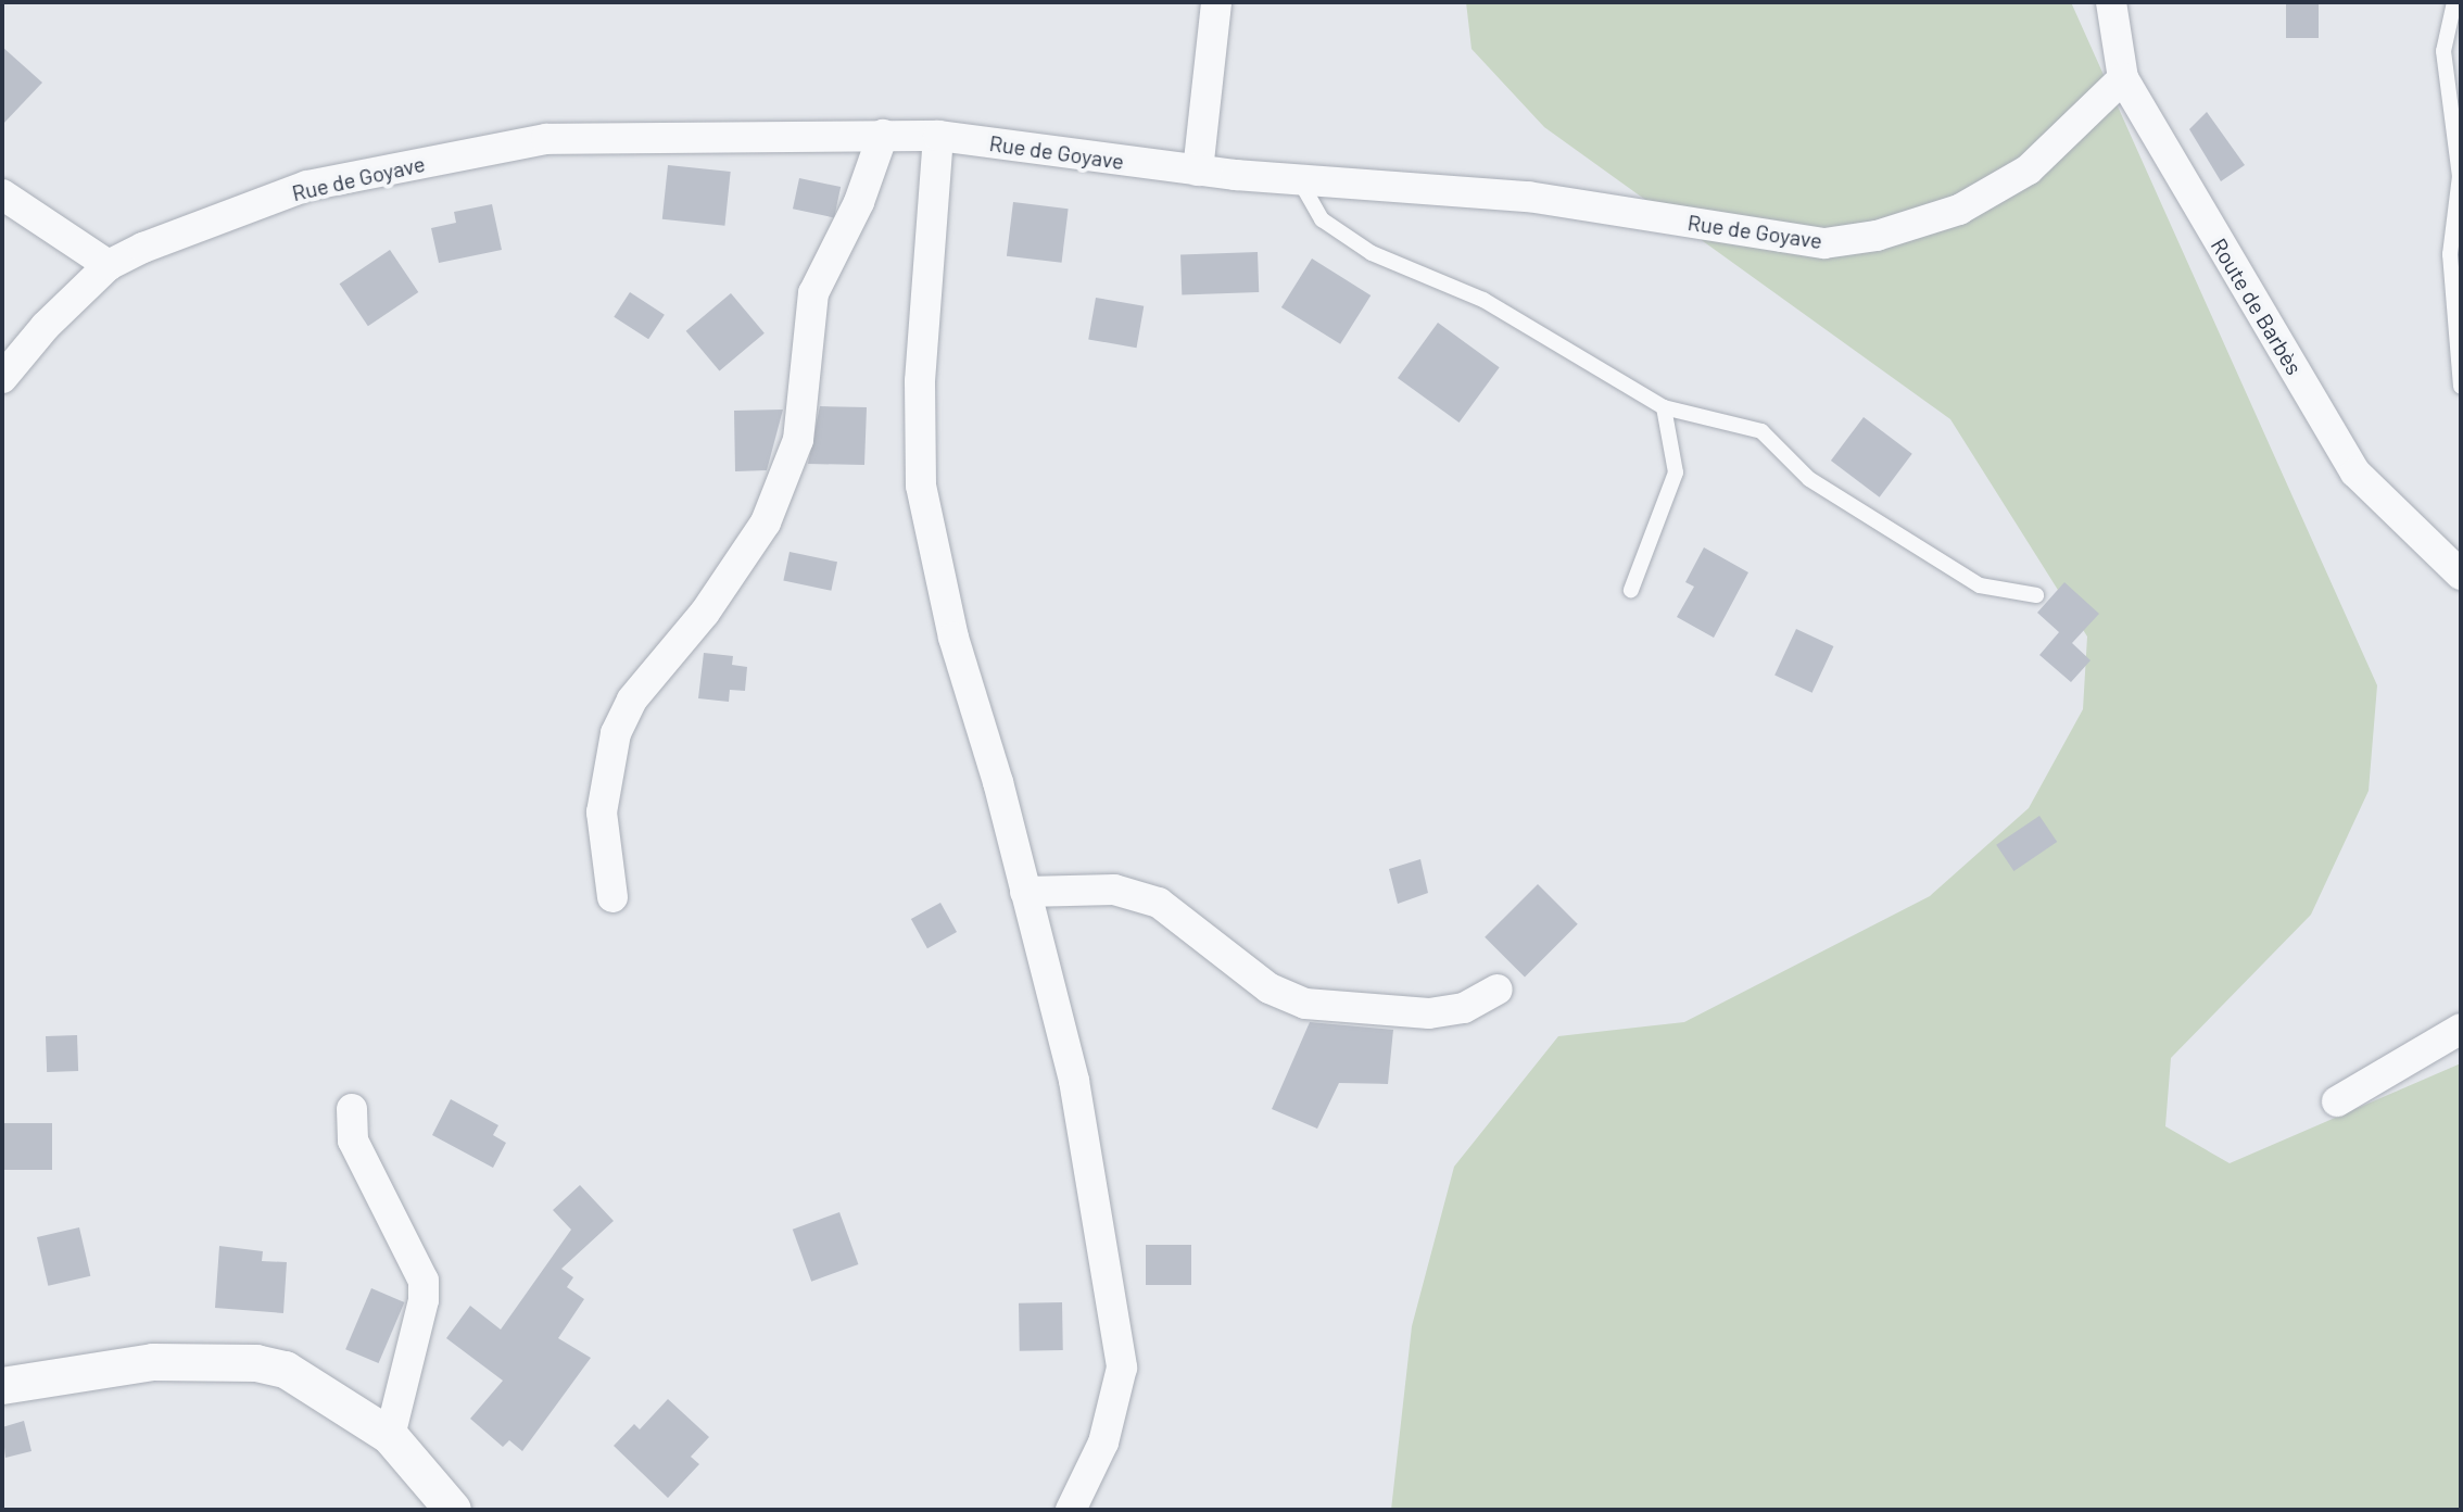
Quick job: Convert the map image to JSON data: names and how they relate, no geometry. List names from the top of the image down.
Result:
{
  "streets": {
    "street": ["Rue de Goyave", "Route de Barbès"]
  },
  "crossings": [
    ["Rue de Goyave", "Route de Barbès"]
  ]
}
